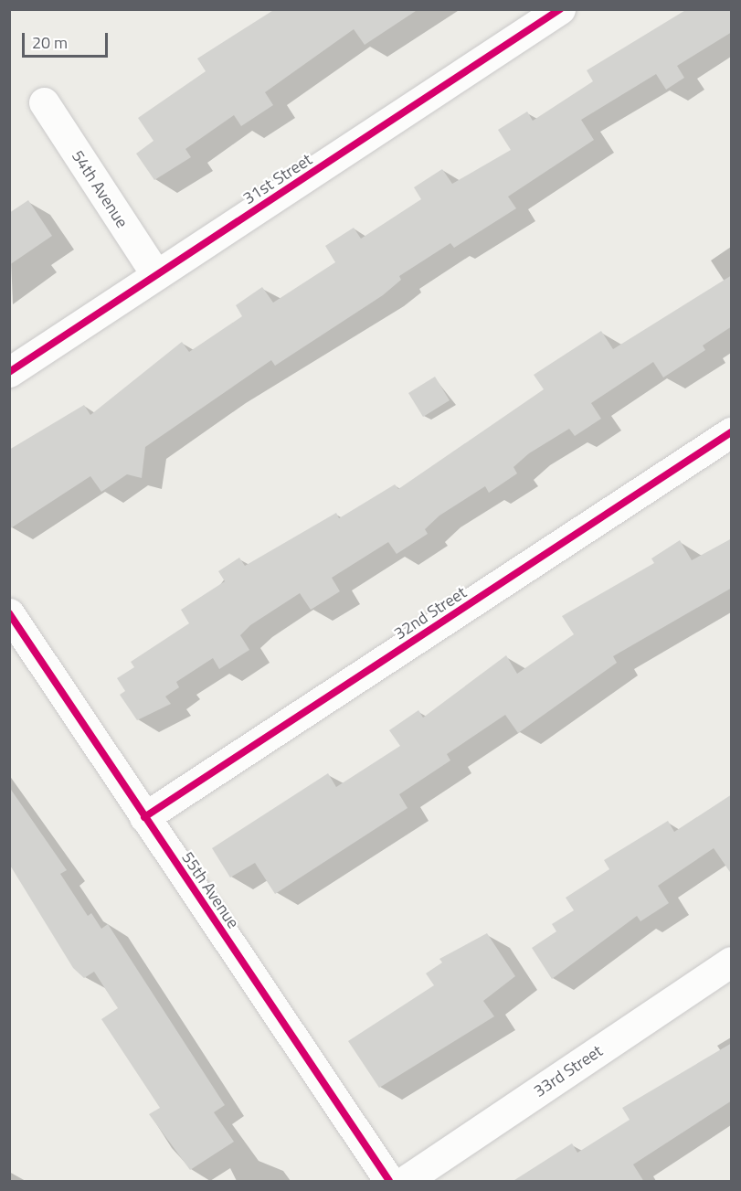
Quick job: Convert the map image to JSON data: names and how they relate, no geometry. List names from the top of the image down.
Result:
{
  "streets": {
    "street": [
      "31st Street",
      "54th Avenue",
      "32nd Street",
      "55th Avenue",
      "33rd Street"
    ]
  },
  "crossings": [
    ["31st Street", "54th Avenue"],
    ["32nd Street", "55th Avenue"]
  ],
  "scale_bar": "20 m"
}
